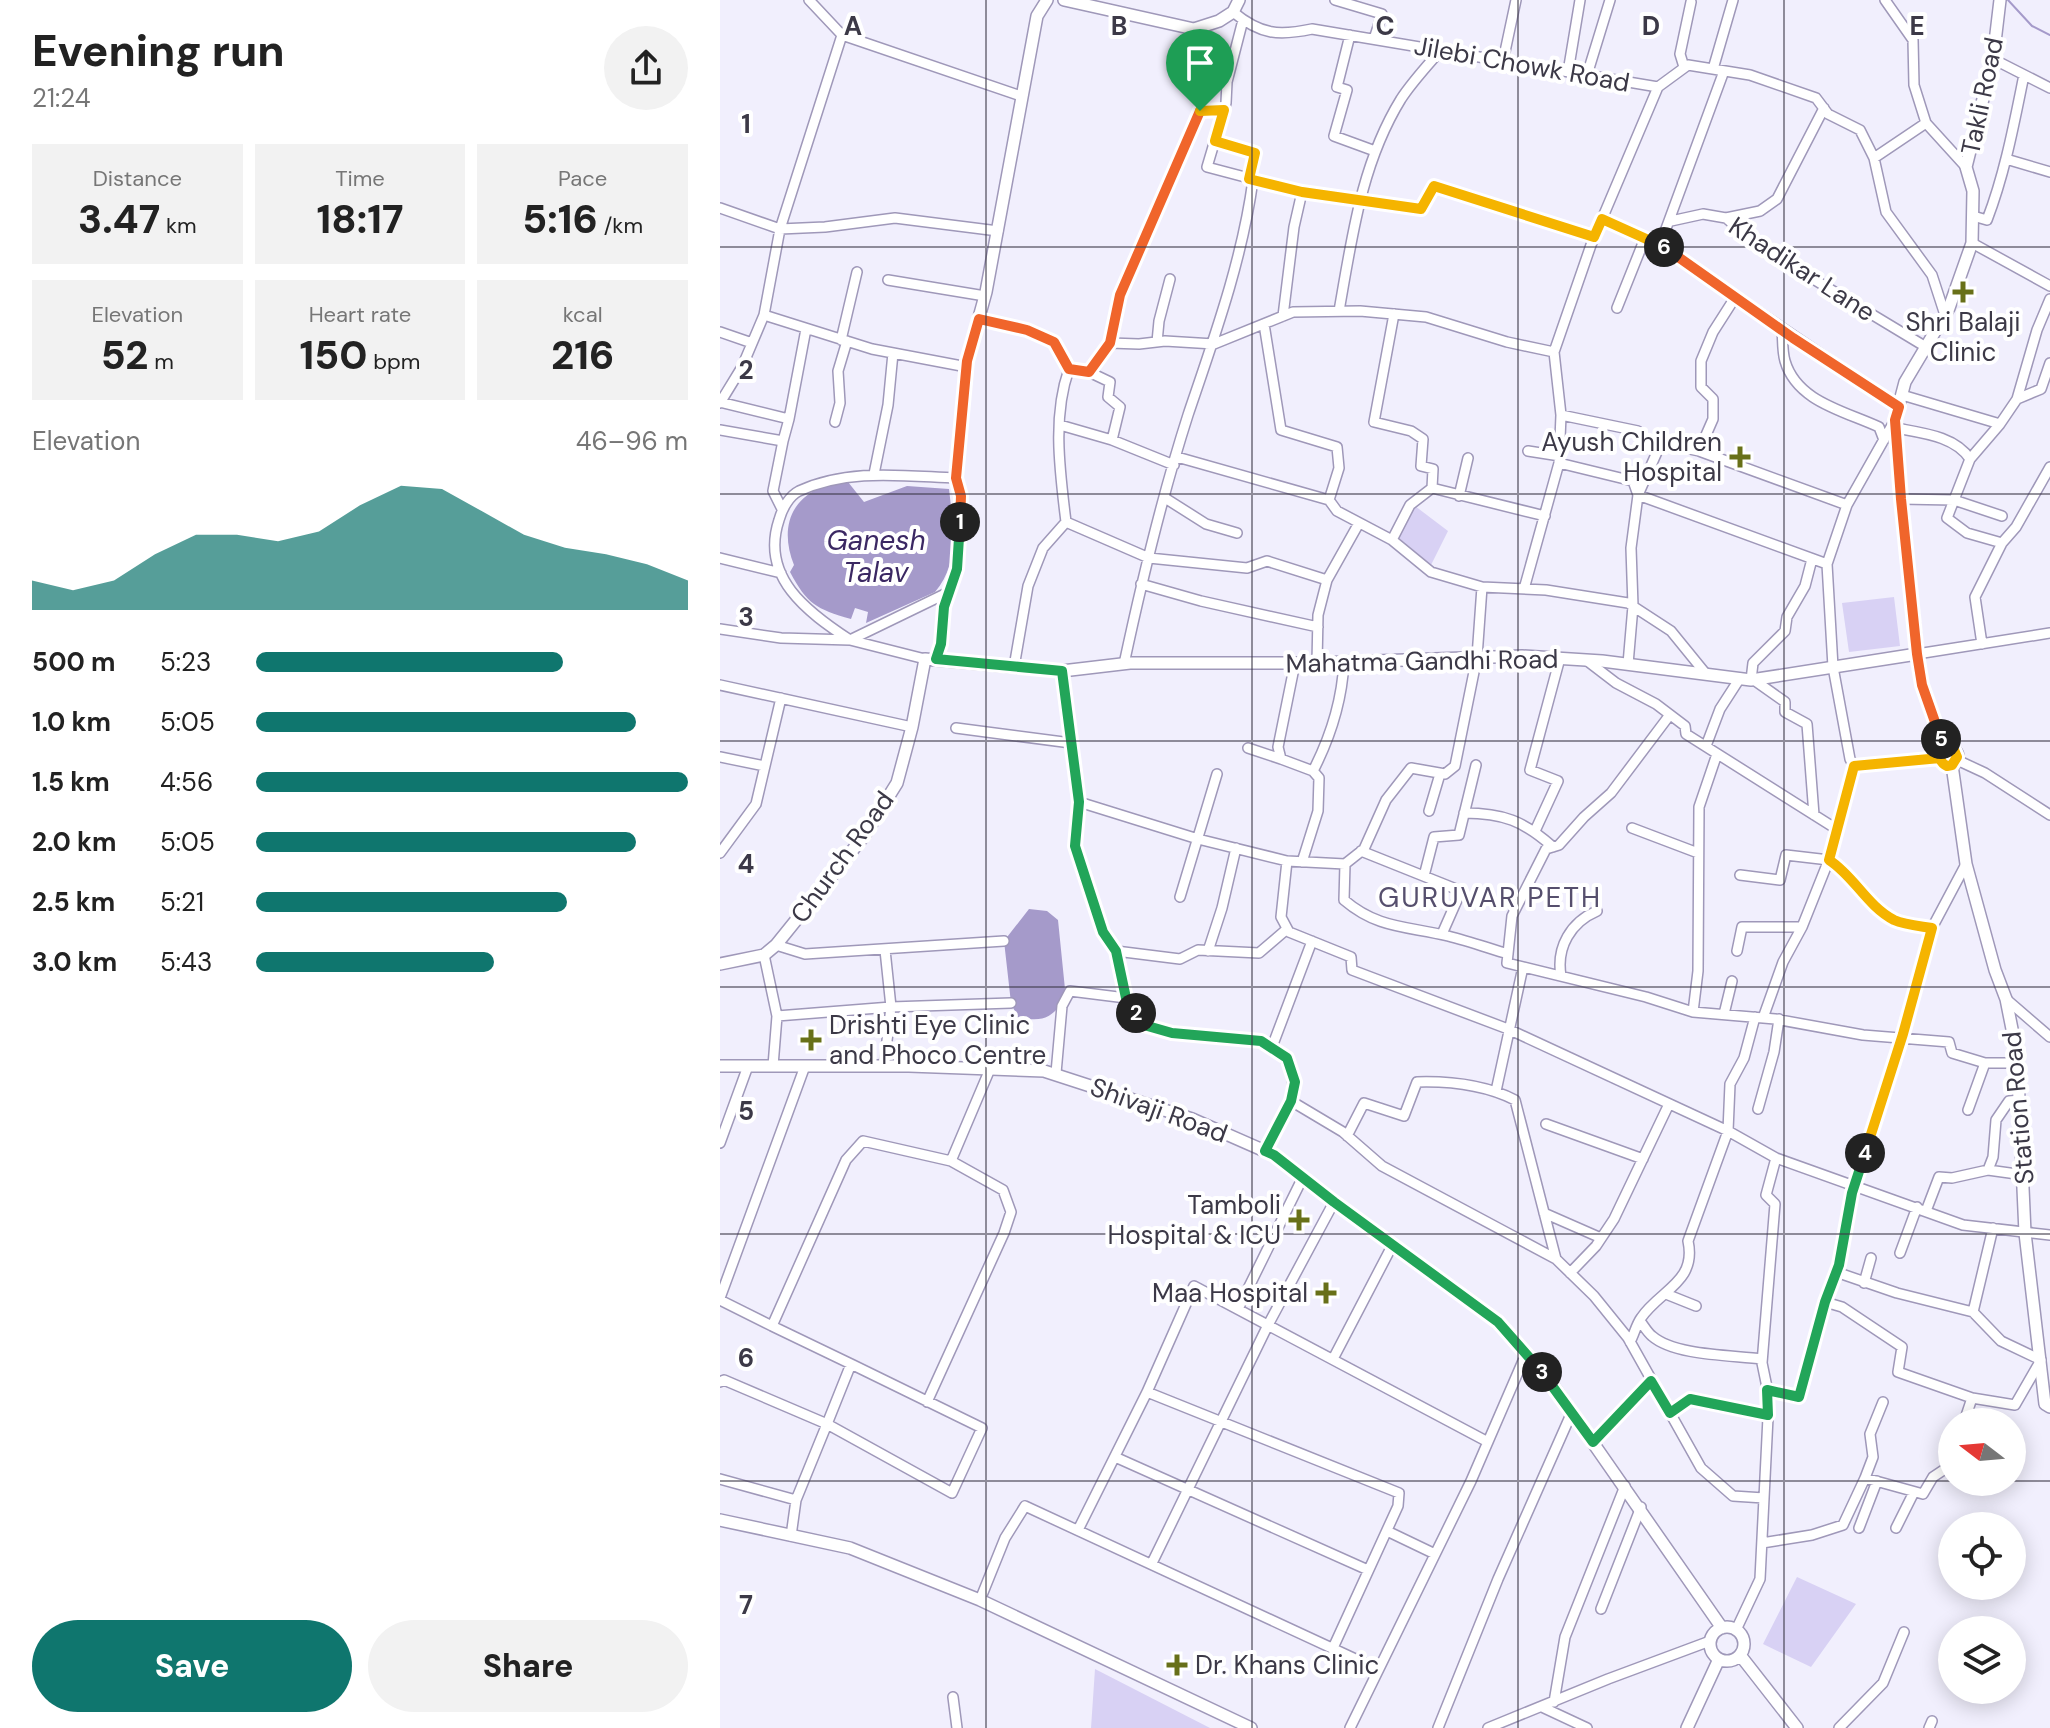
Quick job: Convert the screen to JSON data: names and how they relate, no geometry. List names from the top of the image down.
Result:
{
  "streets": {
    "main road": [
      "Takli Road",
      "Mahatma Gandhi Road",
      "Church Road",
      "Station Road",
      "Shivaji Road"
    ],
    "street": ["Jilebi Chowk Road", "Khadikar Lane"]
  },
  "crossings": [
    ["Takli Road", "Khadikar Lane"],
    ["Takli Road", "Mahatma Gandhi Road"],
    ["Mahatma Gandhi Road", "Church Road"]
  ],
  "districts": ["GURUVAR PETH"],
  "water": ["Ganesh Talav"],
  "places": {
    "health": [
      "Shri Balaji Clinic",
      "Ayush Children Hospital",
      "Drishti Eye Clinic and Phoco Centre",
      "Tamboli Hospital & ICU",
      "Maa Hospital",
      "Dr. Khans Clinic"
    ]
  },
  "north": "left",
  "page": {
    "heading": ["Evening run", "21:24"],
    "stats": [
      ["Distance", "3.47 km"],
      ["Time", "18:17"],
      ["Pace", "5:16 /km"],
      ["Elevation", "52 m"],
      ["Heart rate", "150 bpm"],
      ["kcal", "216"]
    ],
    "pins": [
      "6",
      "1",
      "5",
      "2",
      "4",
      "3"
    ],
    "chart": ["Elevation", "46–96 m"],
    "list": [
      {
        "name": "500 m",
        "note": "5:23"
      },
      {
        "name": "1.0 km",
        "note": "5:05"
      },
      {
        "name": "1.5 km",
        "note": "4:56"
      },
      {
        "name": "2.0 km",
        "note": "5:05"
      },
      {
        "name": "2.5 km",
        "note": "5:21"
      },
      {
        "name": "3.0 km",
        "note": "5:43"
      }
    ],
    "buttons": ["Save", "Share"]
  },
  "grid": {
    "columns": [
      "A",
      "B",
      "C",
      "D",
      "E"
    ],
    "rows": [
      "1",
      "2",
      "3",
      "4",
      "5",
      "6",
      "7"
    ]
  }
}
